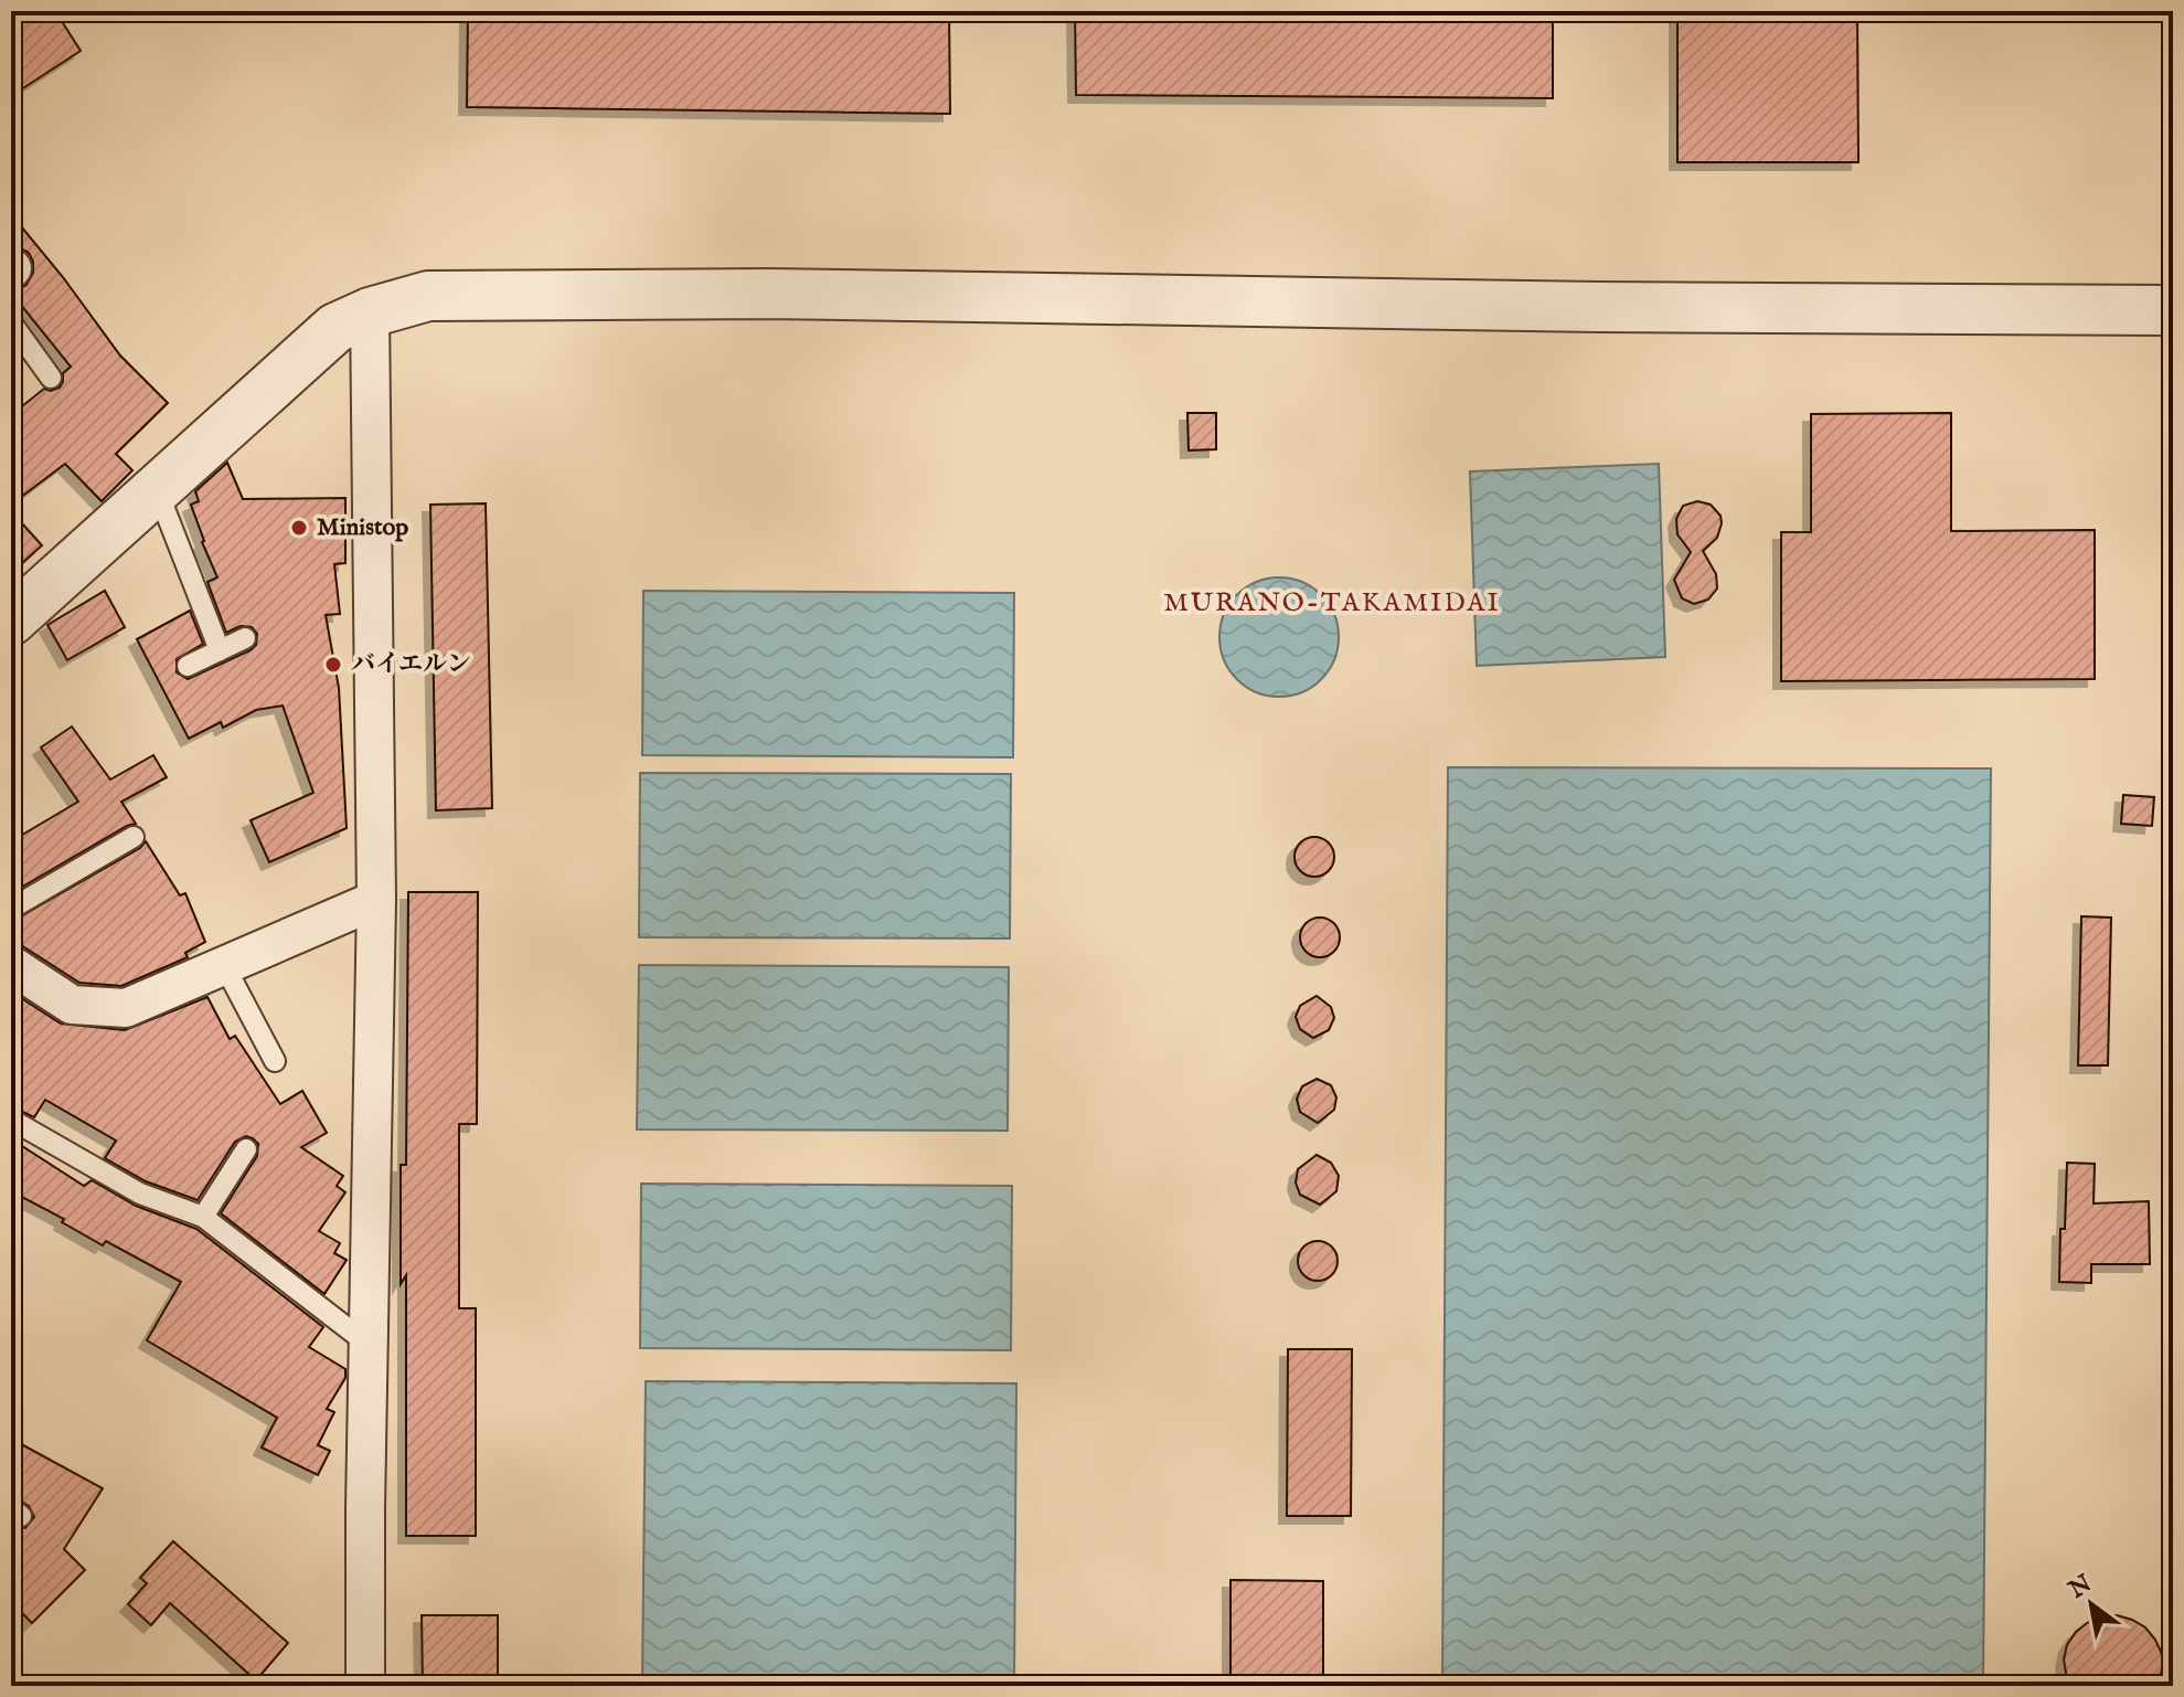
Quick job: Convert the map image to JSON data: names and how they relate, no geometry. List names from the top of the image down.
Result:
{
  "districts": ["MURANO-TAKAMIDAI"],
  "places": ["Ministop", "バイエルン"],
  "north": "top left"
}
